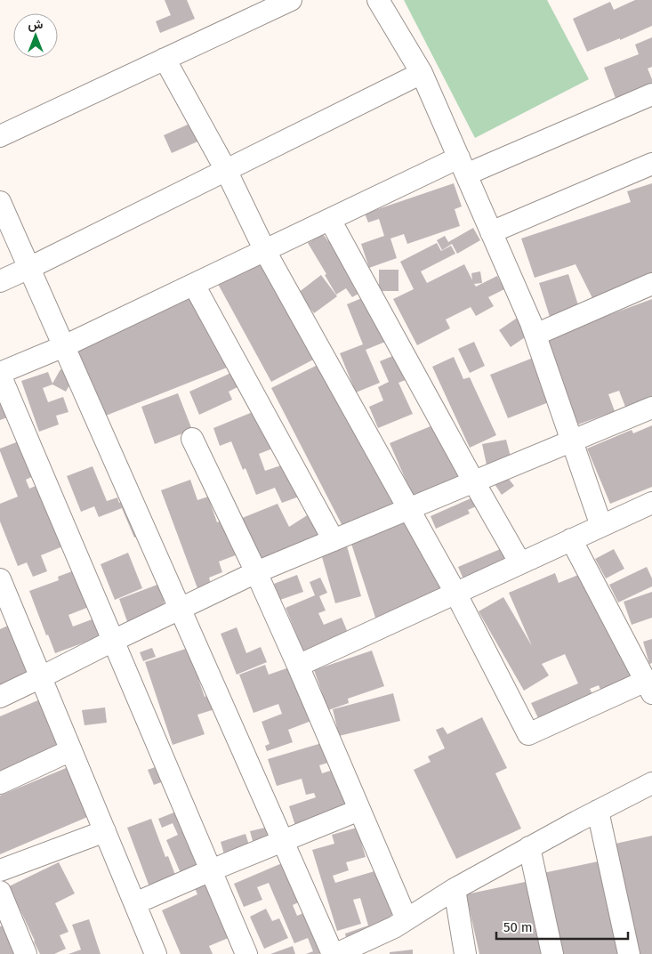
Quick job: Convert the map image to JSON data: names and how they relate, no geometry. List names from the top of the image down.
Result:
{
  "scale_bar": "50 m",
  "north": "top"
}
